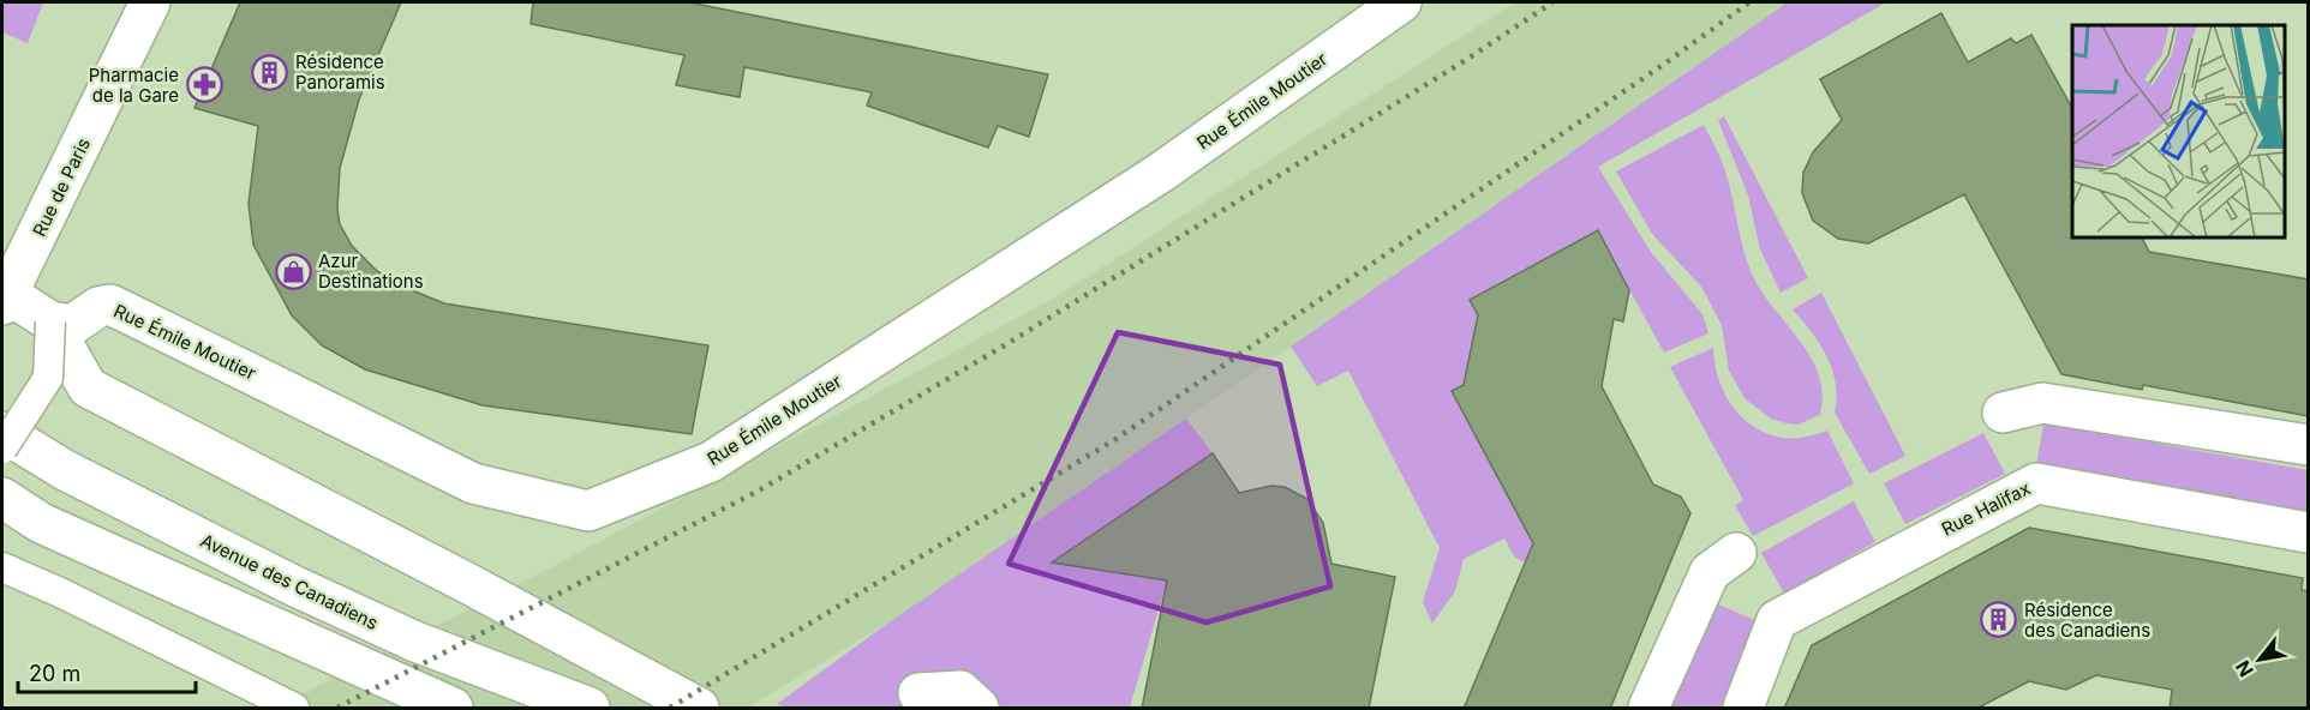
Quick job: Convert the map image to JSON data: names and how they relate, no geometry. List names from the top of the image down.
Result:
{
  "streets": {
    "street": [
      "Rue Émile Moutier",
      "Rue de Paris",
      "Rue Halifax",
      "Avenue des Canadiens"
    ]
  },
  "places": {
    "building": ["Résidence Panoramis", "Résidence des Canadiens"],
    "pharmacy": ["Pharmacie de la Gare"],
    "shop": ["Azur Destinations"]
  },
  "scale_bar": "20 m",
  "north": "bottom left"
}
